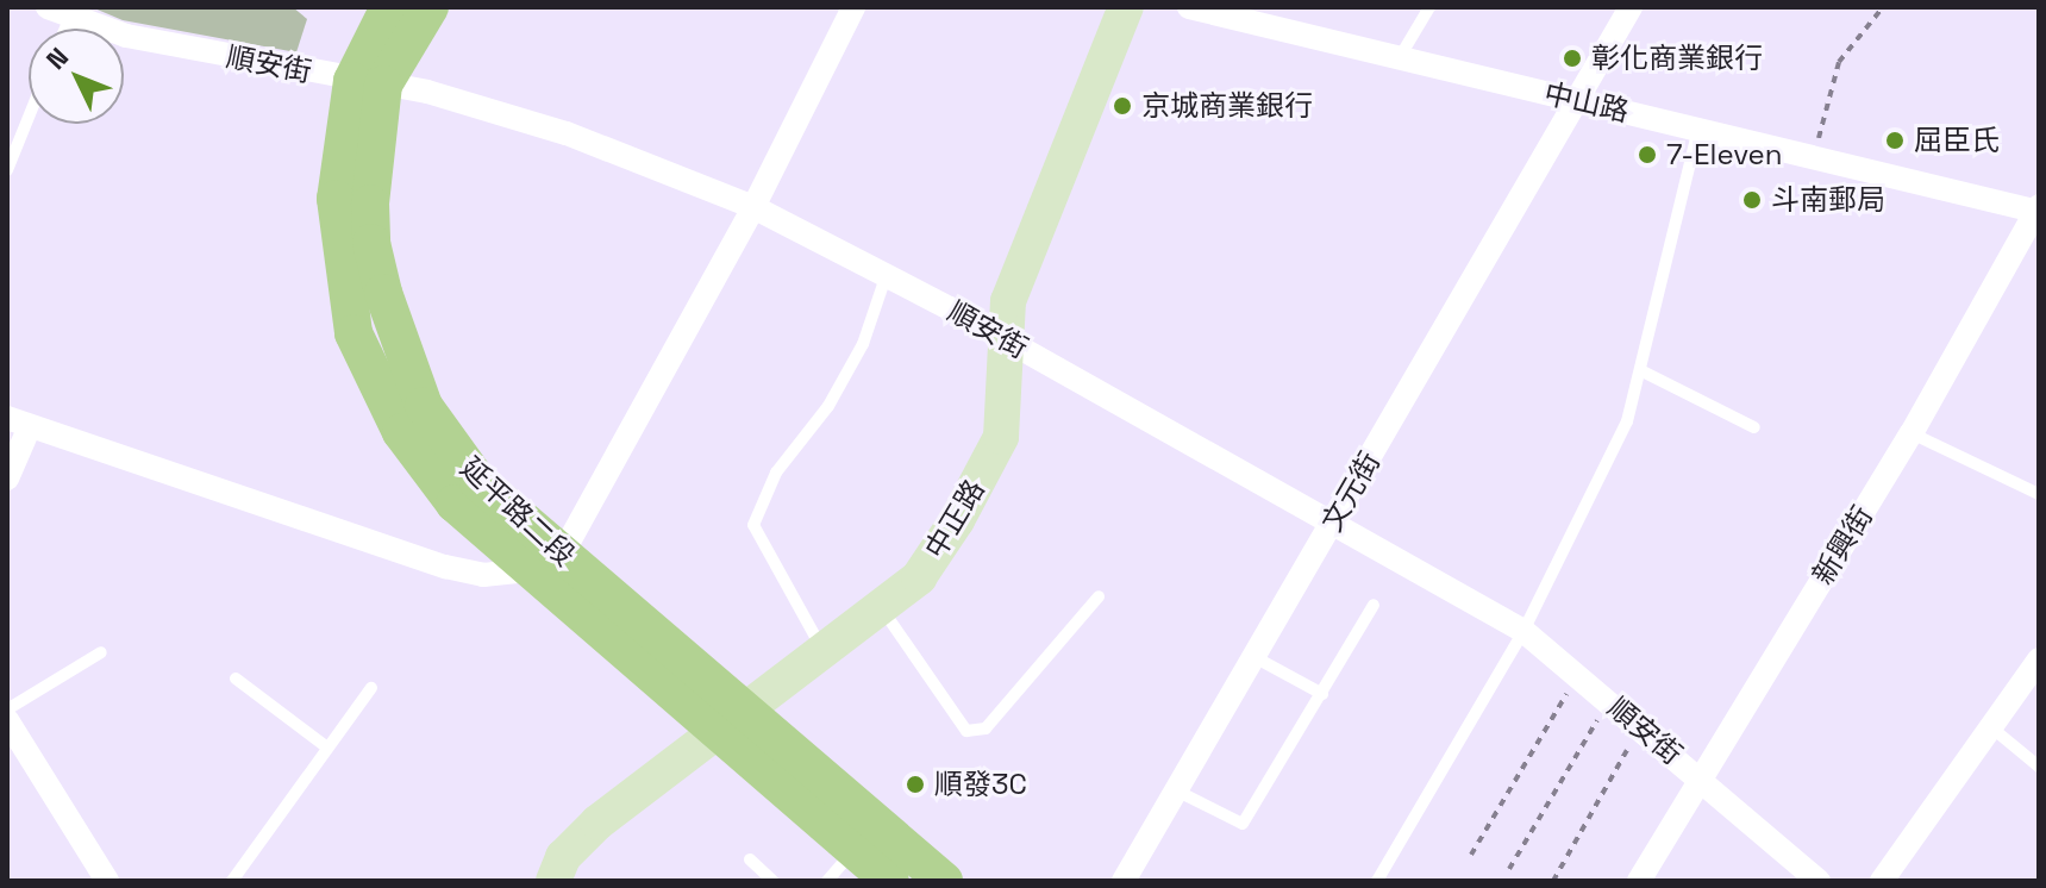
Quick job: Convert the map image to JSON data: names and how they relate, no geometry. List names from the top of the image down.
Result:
{
  "streets": {
    "main road": ["延平路二段", "中正路"],
    "street": [
      "順安街",
      "中山路",
      "文元街",
      "新興街"
    ]
  },
  "crossings": [
    ["順安街", "文元街"],
    ["順安街", "延平路二段"],
    ["順安街", "中正路"],
    ["順安街", "新興街"],
    ["中山路", "文元街"],
    ["中山路", "新興街"],
    ["延平路二段", "中正路"]
  ],
  "places": [
    "彰化商業銀行",
    "京城商業銀行",
    "屈臣氏",
    "7-Eleven",
    "斗南郵局",
    "順發3C"
  ],
  "north": "top left"
}
